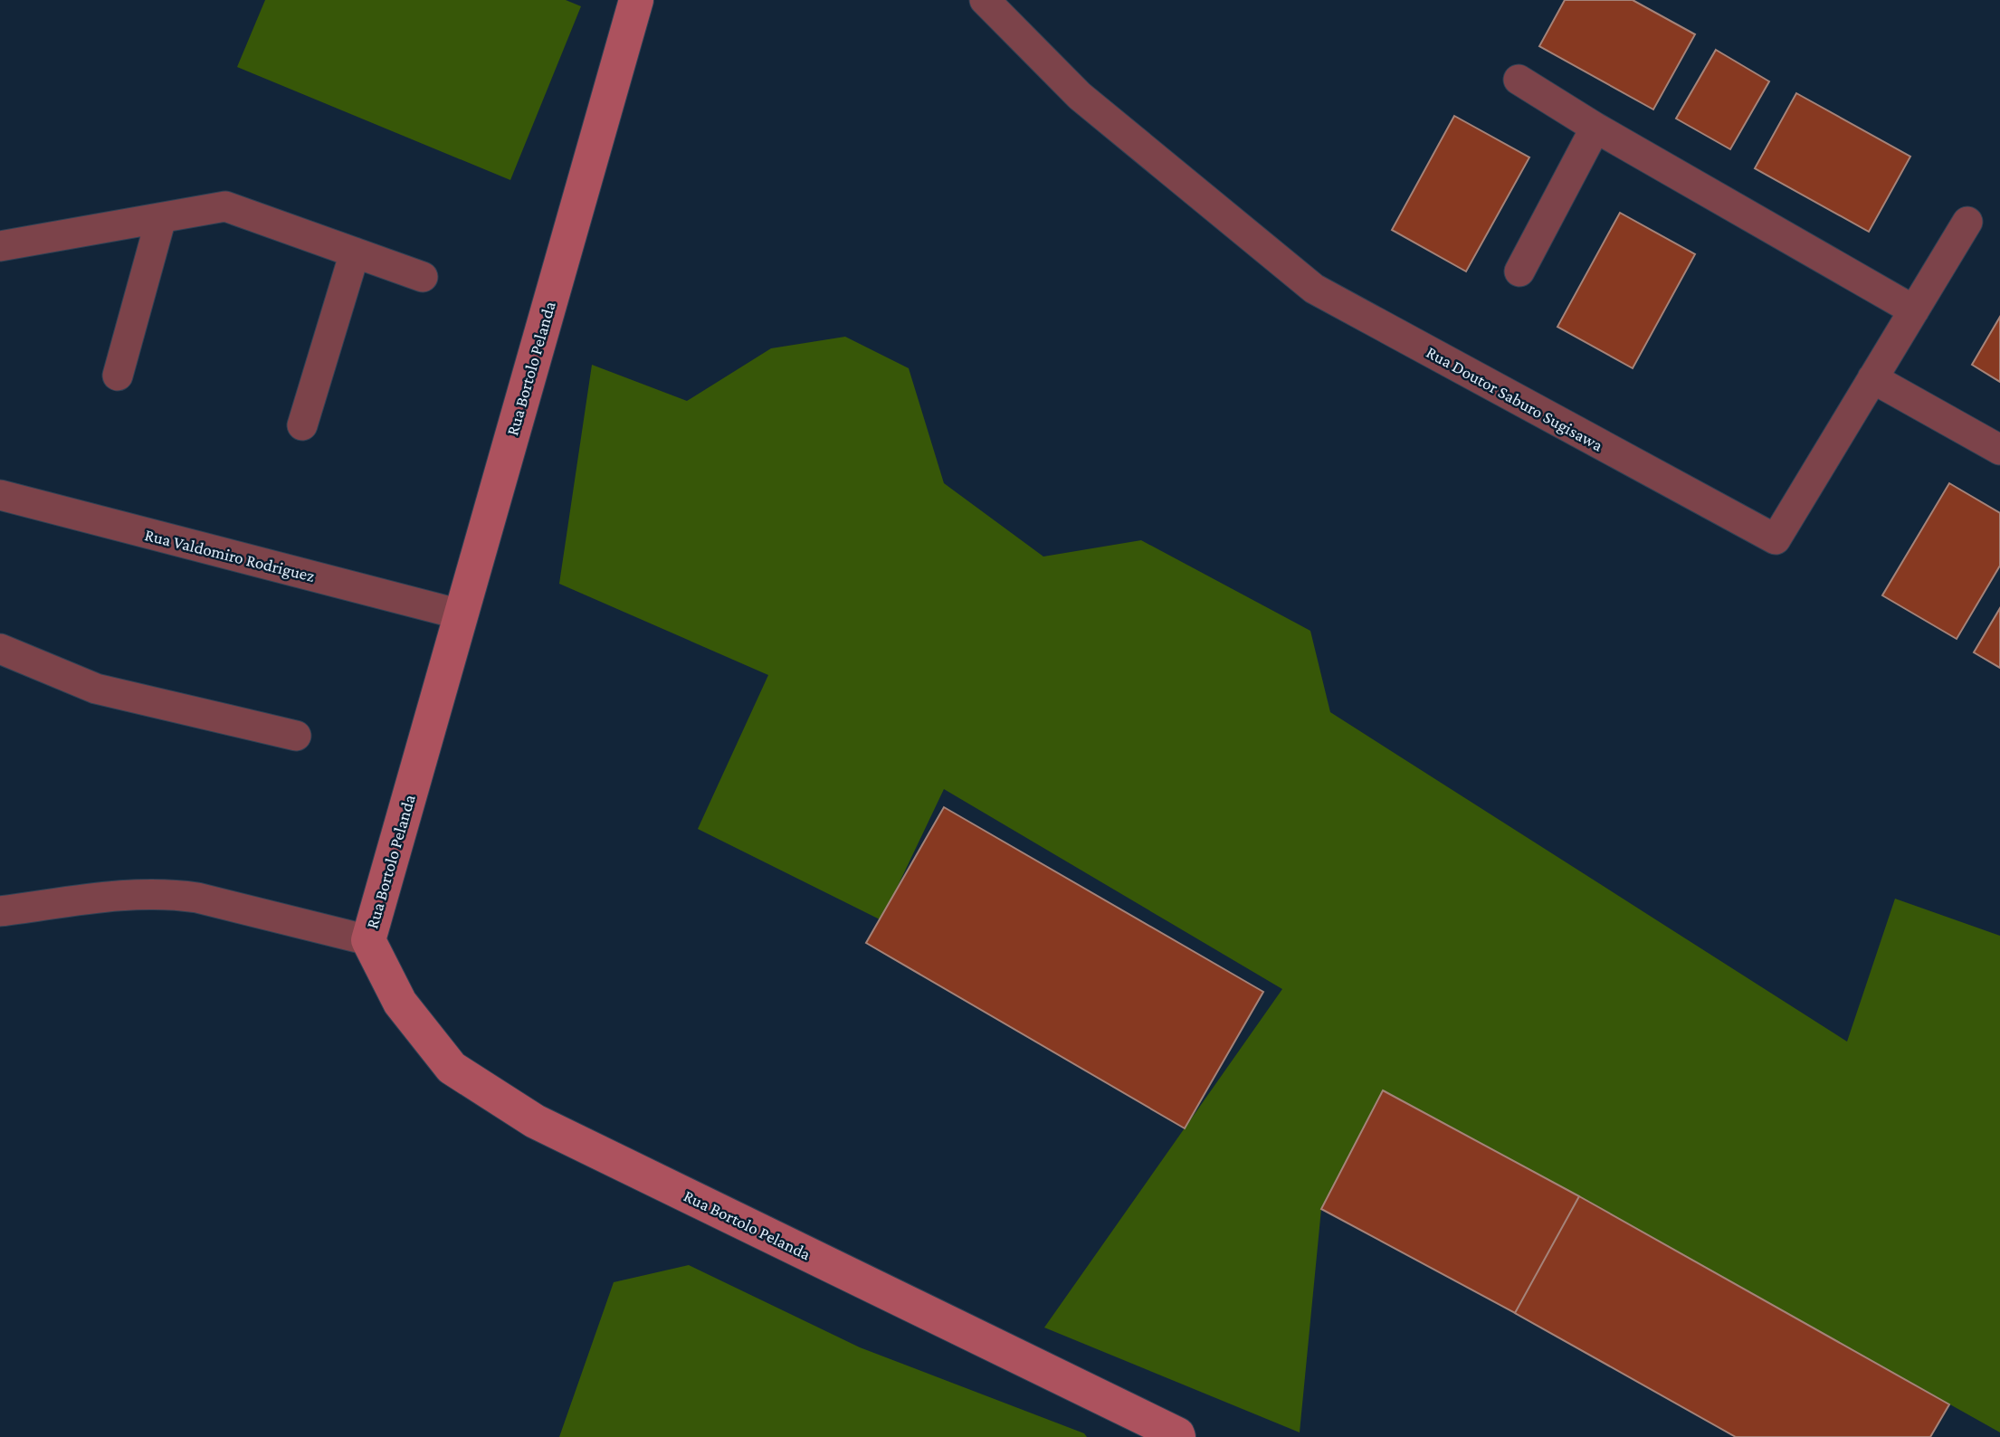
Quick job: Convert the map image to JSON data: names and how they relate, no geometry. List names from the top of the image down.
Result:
{
  "streets": {
    "street": ["Rua Bortolo Pelanda", "Rua Doutor Saburo Sugisawa", "Rua Valdomiro Rodriguez"]
  },
  "crossings": [
    ["Rua Bortolo Pelanda", "Rua Valdomiro Rodriguez"]
  ]
}
